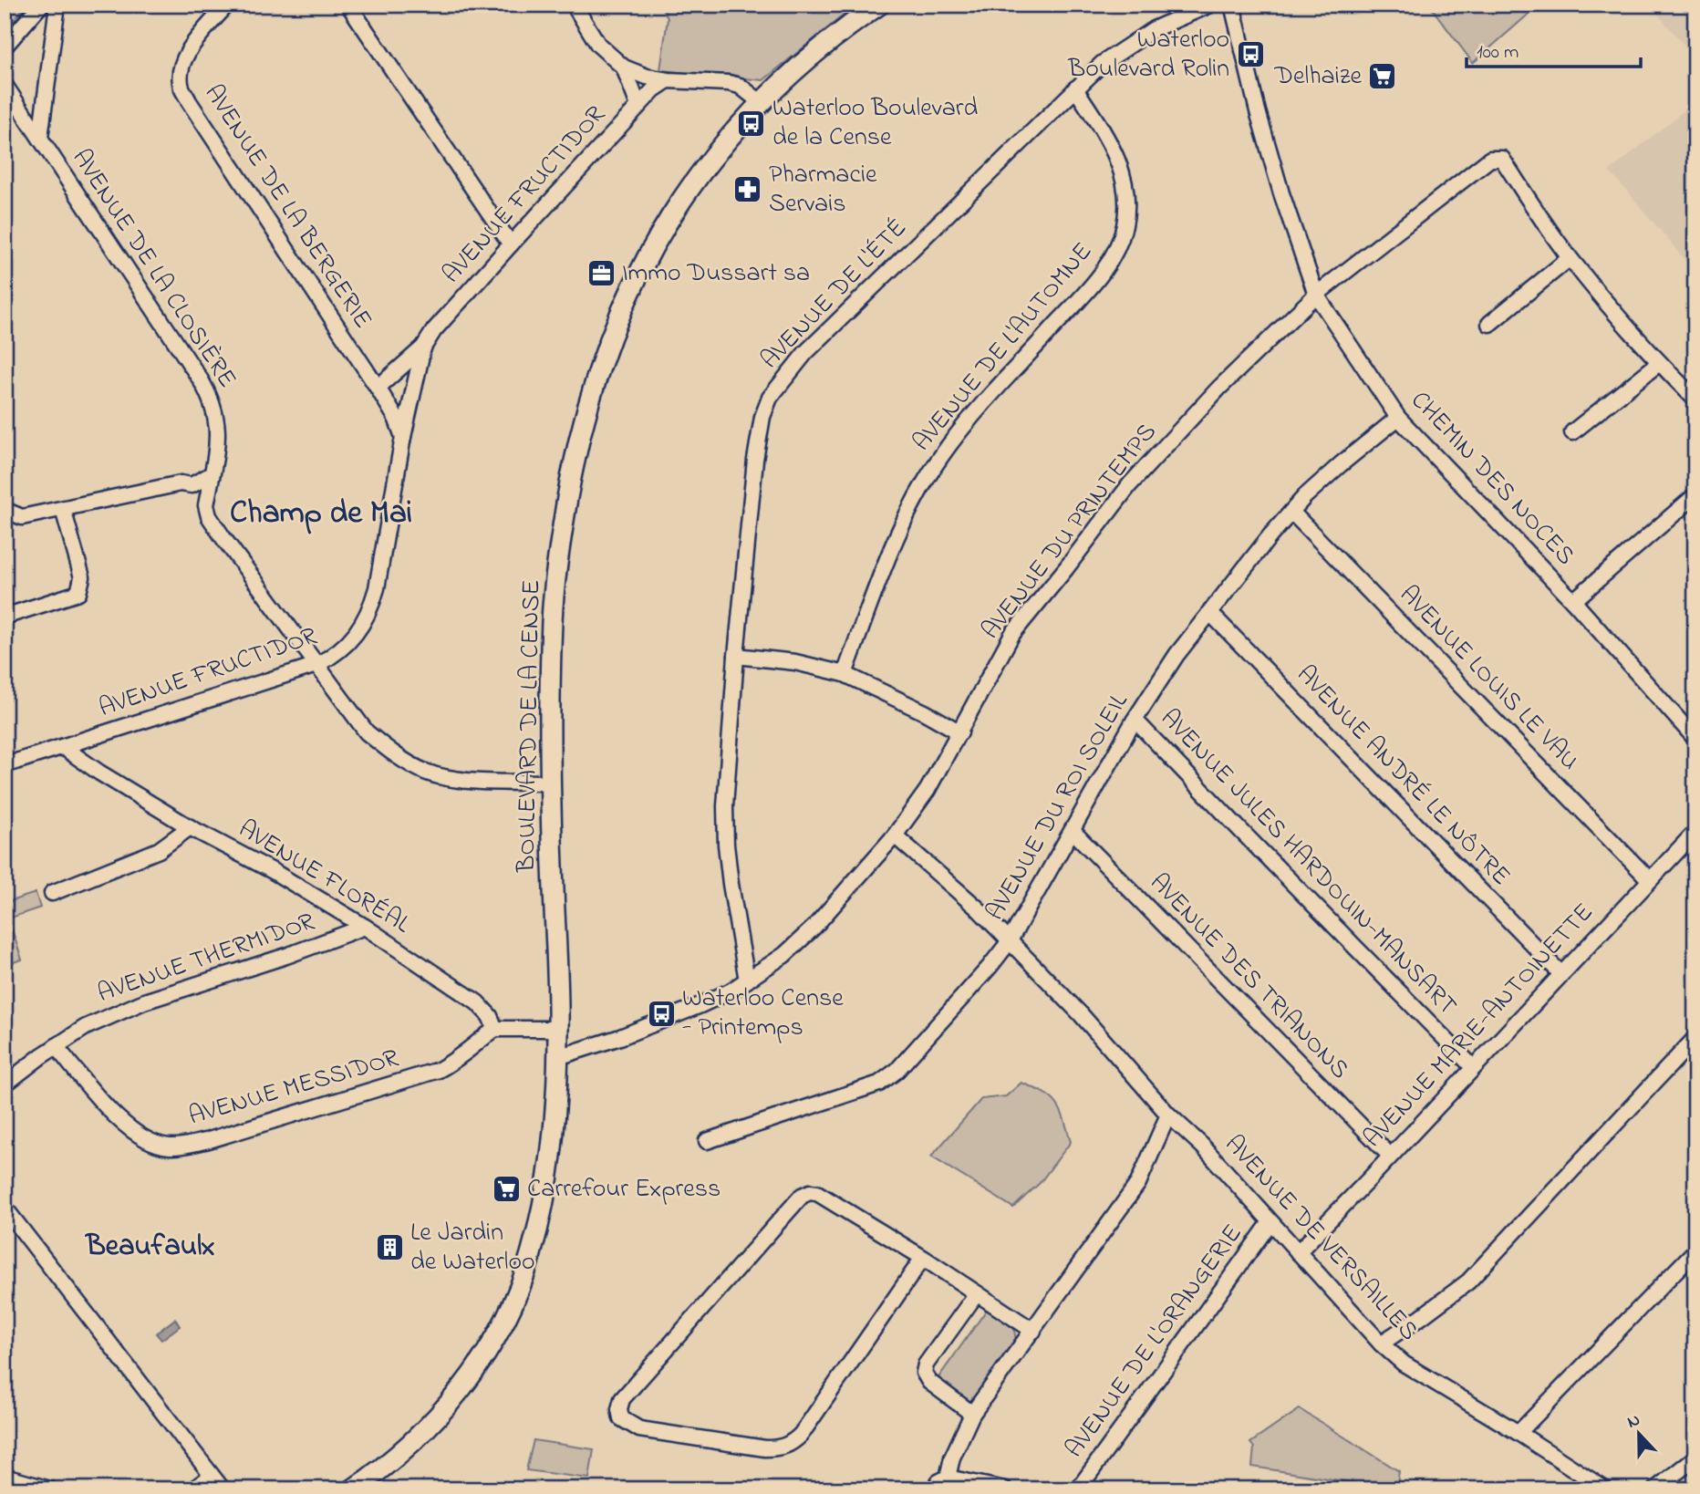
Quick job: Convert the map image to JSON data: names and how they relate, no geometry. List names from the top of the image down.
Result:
{
  "streets": {
    "main road": ["BOULEVARD DE LA CENSE"],
    "street": [
      "AVENUE FRUCTIDOR",
      "AVENUE DE LA BERGERIE",
      "AVENUE DE LA CLOSIÈRE",
      "AVENUE DE L'ÉTÉ",
      "AVENUE DE L'AUTOMNE",
      "CHEMIN DES NOCES",
      "AVENUE DU PRINTEMPS",
      "AVENUE LOUIS LE VAU",
      "AVENUE ANDRÉ LE NÔTRE",
      "AVENUE DU ROI SOLEIL",
      "AVENUE JULES HARDOUIN-MANSART",
      "AVENUE FLORÉAL",
      "AVENUE THERMIDOR",
      "AVENUE DES TRIANONS",
      "AVENUE MARIE-ANTOINETTE",
      "AVENUE MESSIDOR",
      "AVENUE DE VERSAILLES",
      "AVENUE DE L'ORANGERIE"
    ]
  },
  "crossings": [
    ["AVENUE FRUCTIDOR", "AVENUE DE LA BERGERIE"],
    ["AVENUE FRUCTIDOR", "AVENUE FLORÉAL"],
    ["AVENUE DE L'ÉTÉ", "AVENUE DE L'AUTOMNE"],
    ["AVENUE DE L'ÉTÉ", "AVENUE DU PRINTEMPS"],
    ["CHEMIN DES NOCES", "AVENUE DU PRINTEMPS"],
    ["CHEMIN DES NOCES", "AVENUE DU ROI SOLEIL"],
    ["AVENUE DU PRINTEMPS", "BOULEVARD DE LA CENSE"],
    ["AVENUE DU PRINTEMPS", "AVENUE DE VERSAILLES"],
    ["AVENUE LOUIS LE VAU", "AVENUE DU ROI SOLEIL"],
    ["AVENUE LOUIS LE VAU", "AVENUE MARIE-ANTOINETTE"],
    ["AVENUE ANDRÉ LE NÔTRE", "AVENUE DU ROI SOLEIL"],
    ["AVENUE ANDRÉ LE NÔTRE", "AVENUE MARIE-ANTOINETTE"],
    ["AVENUE DU ROI SOLEIL", "AVENUE JULES HARDOUIN-MANSART"],
    ["AVENUE DU ROI SOLEIL", "AVENUE DES TRIANONS"],
    ["AVENUE DU ROI SOLEIL", "AVENUE DE VERSAILLES"],
    ["AVENUE JULES HARDOUIN-MANSART", "AVENUE MARIE-ANTOINETTE"],
    ["AVENUE FLORÉAL", "AVENUE THERMIDOR"],
    ["AVENUE FLORÉAL", "AVENUE MESSIDOR"],
    ["AVENUE THERMIDOR", "AVENUE MESSIDOR"],
    ["AVENUE DES TRIANONS", "AVENUE MARIE-ANTOINETTE"],
    ["AVENUE MARIE-ANTOINETTE", "AVENUE DE VERSAILLES"],
    ["AVENUE DE VERSAILLES", "AVENUE DE L'ORANGERIE"]
  ],
  "districts": ["Champ de Mai", "Beaufaulx"],
  "places": {
    "bus stop": ["Waterloo Boulevard Rolin", "Waterloo Boulevard de la Cense", "Waterloo Cense - Printemps"],
    "supermarket": ["Delhaize", "Carrefour Express"],
    "pharmacy": ["Pharmacie Servais"],
    "office": ["Immo Dussart sa"],
    "building": ["Le Jardin de Waterloo"]
  },
  "scale_bar": "100 m",
  "north": "top"
}
